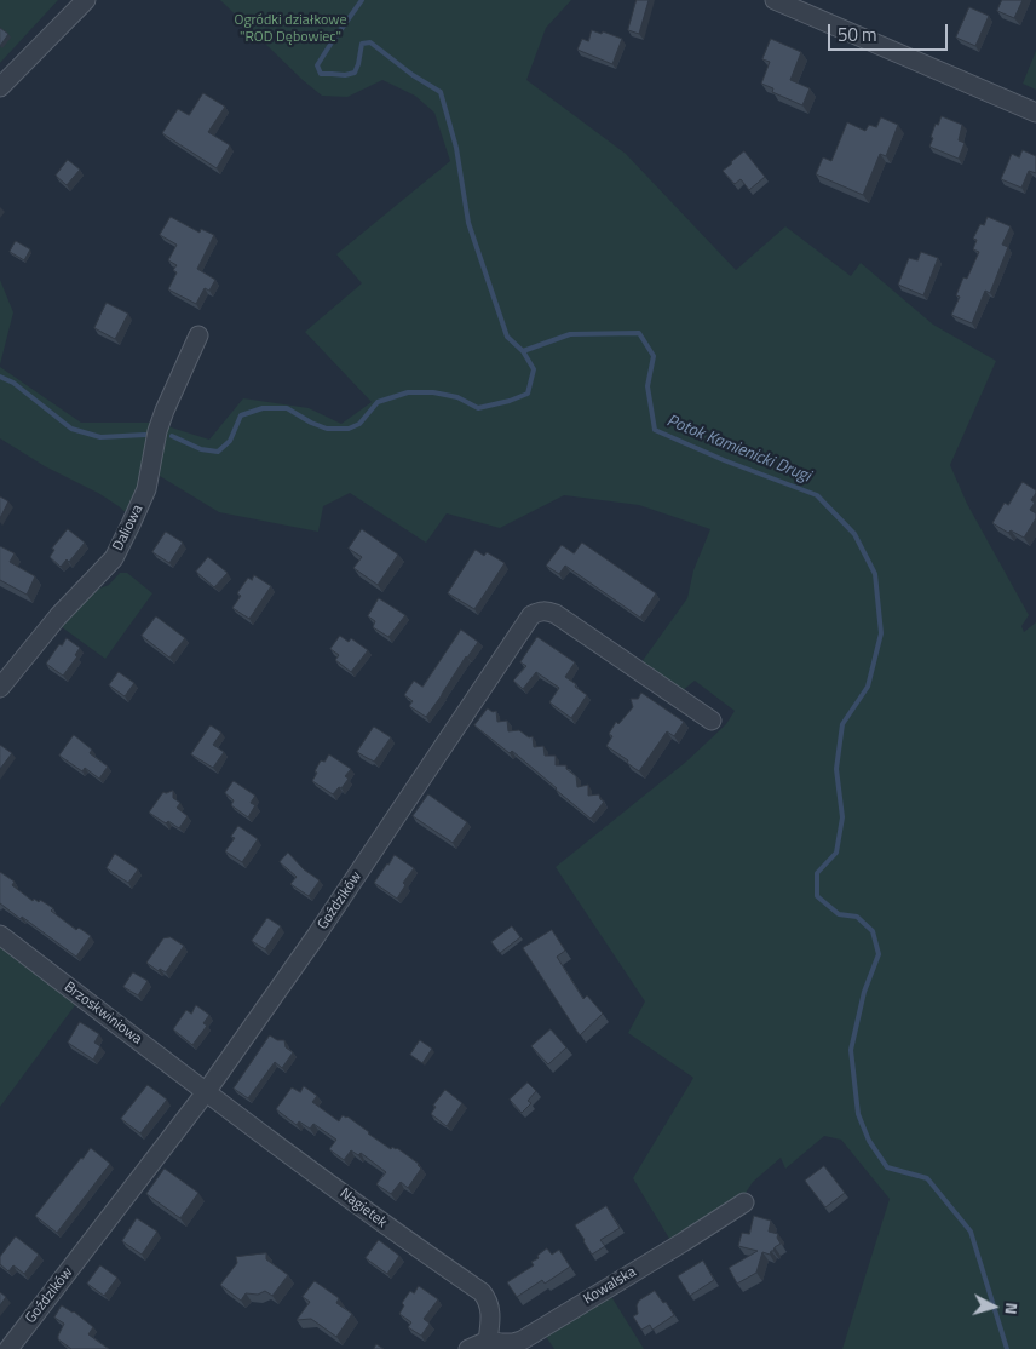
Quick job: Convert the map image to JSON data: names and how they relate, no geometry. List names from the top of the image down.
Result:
{
  "streets": {
    "street": [
      "Daliowa",
      "Goździków",
      "Brzoskwiniowa",
      "Nagietek",
      "Kowalska"
    ]
  },
  "crossings": [
    ["Goździków", "Brzoskwiniowa"],
    ["Goździków", "Nagietek"],
    ["Brzoskwiniowa", "Nagietek"],
    ["Nagietek", "Kowalska"]
  ],
  "water": ["Potok Kamienicki Drugi"],
  "parks": ["Ogródki działkowe \"ROD Dębowiec\""],
  "scale_bar": "50 m",
  "north": "right"
}
